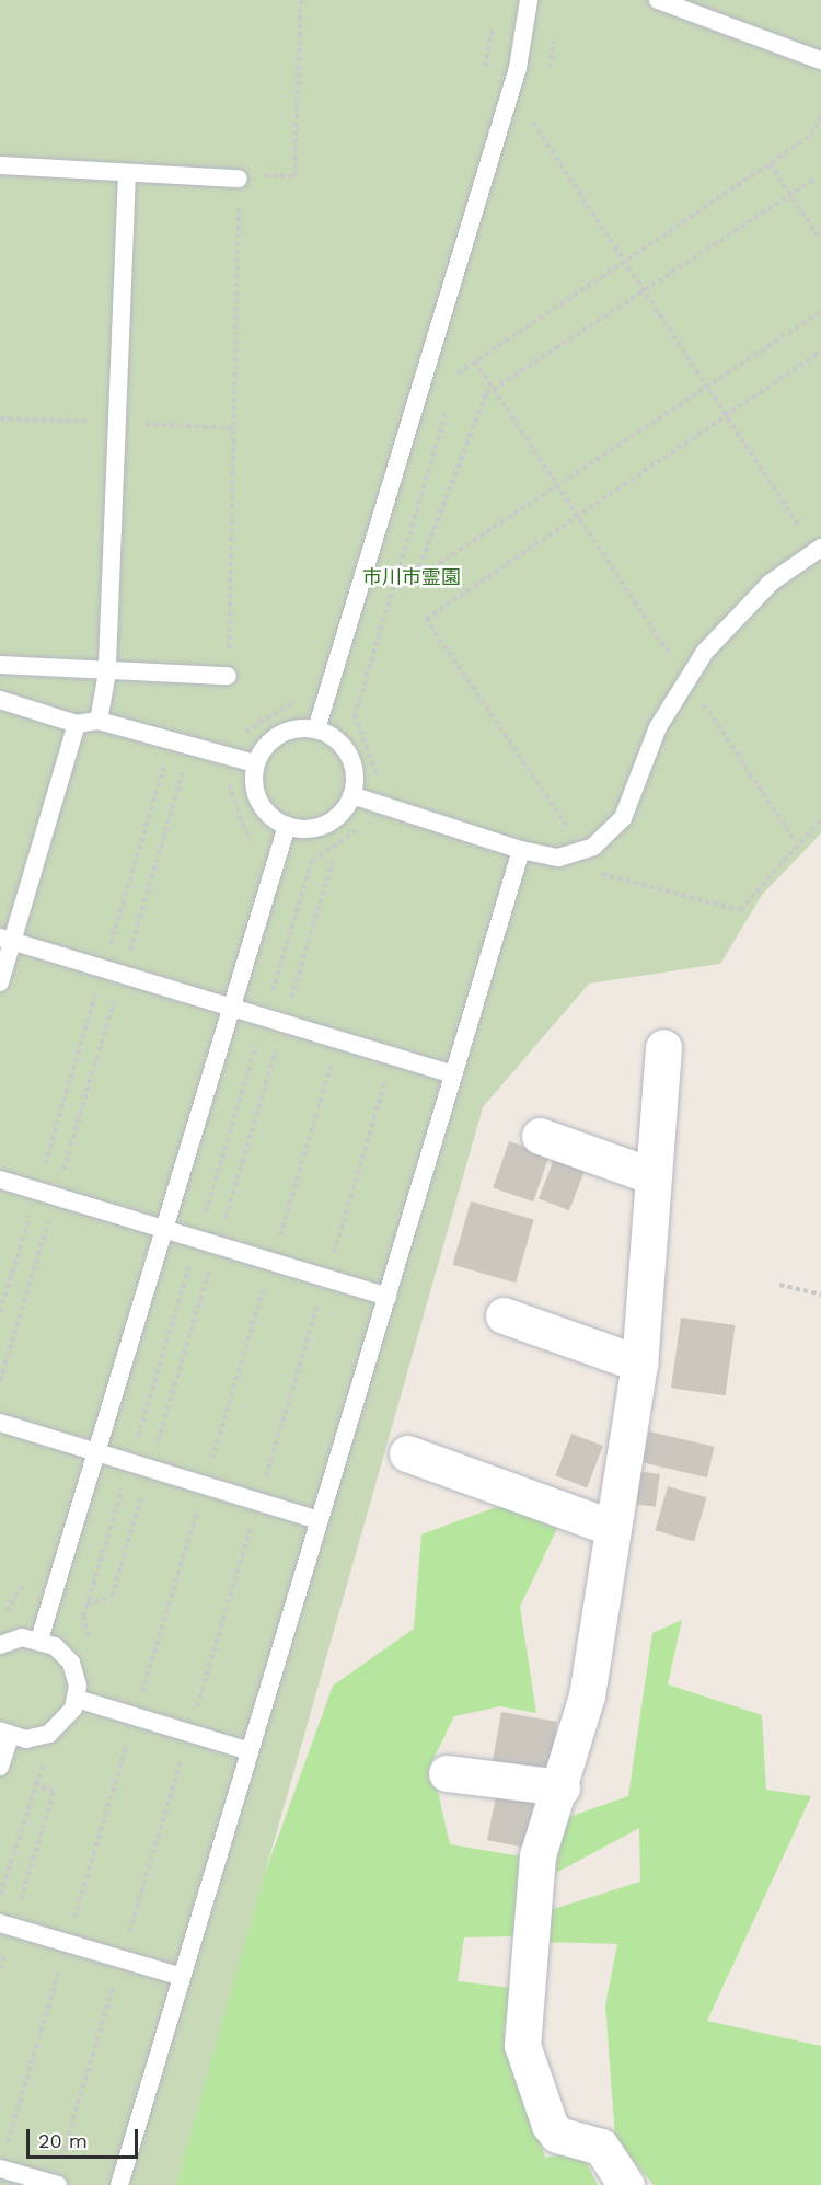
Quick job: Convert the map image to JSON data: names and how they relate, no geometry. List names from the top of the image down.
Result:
{
  "parks": ["市川市霊園"],
  "scale_bar": "20 m"
}
